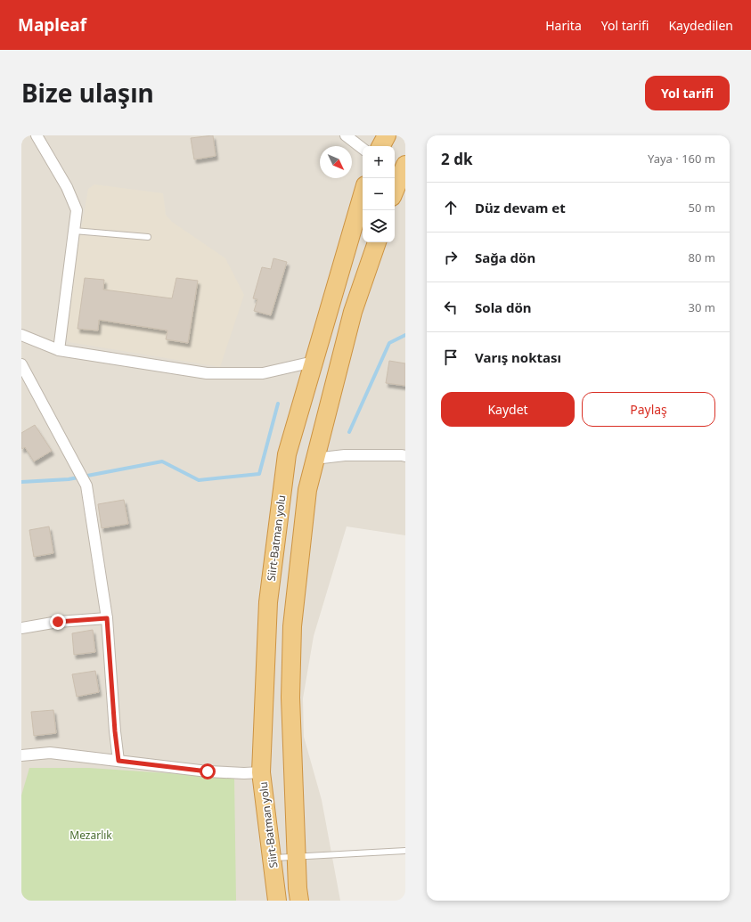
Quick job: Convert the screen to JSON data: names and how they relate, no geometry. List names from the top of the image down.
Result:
{
  "streets": {
    "highway": ["Siirt-Batman yolu"]
  },
  "parks": ["Mezarlık"],
  "north": "bottom right",
  "page": {
    "header": "Mapleaf",
    "nav": ["Harita", "Yol tarifi", "Kaydedilen"],
    "title": "Bize ulaşın",
    "buttons": [
      "Yol tarifi",
      ["Kaydet", "Paylaş"]
    ],
    "heading": ["2 dk", "Yaya · 160 m"],
    "map_buttons": ["+", "−"],
    "list": [
      ["Düz devam et", "50 m"],
      ["Sağa dön", "80 m"],
      ["Sola dön", "30 m"],
      "Varış noktası"
    ]
  }
}
